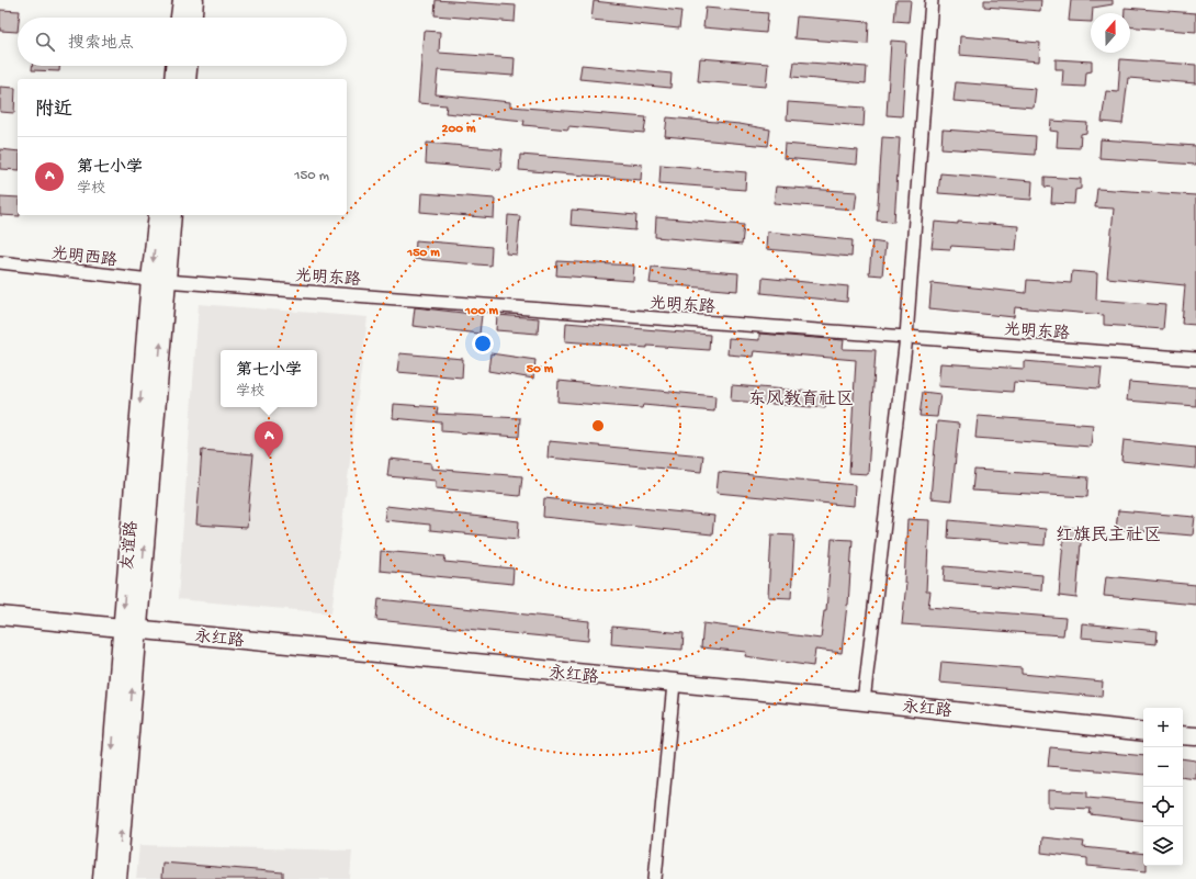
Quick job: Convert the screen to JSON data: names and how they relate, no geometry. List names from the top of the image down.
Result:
{
  "streets": {
    "street": [
      "光明西路",
      "光明东路",
      "友谊路",
      "永红路"
    ]
  },
  "crossings": [
    ["光明西路", "光明东路"],
    ["光明西路", "友谊路"],
    ["光明东路", "友谊路"],
    ["友谊路", "永红路"]
  ],
  "districts": ["东风教育社区", "红旗民主社区"],
  "north": "top",
  "page": {
    "search": "搜索地点",
    "heading": "附近",
    "list": [
      {
        "mark": "A",
        "name": "第七小学",
        "note": "学校",
        "value": "150 m"
      }
    ],
    "popup": ["第七小学", "学校"],
    "pins": "A",
    "map_buttons": ["+", "−"]
  },
  "rings": [
    "200 m",
    "150 m",
    "100 m",
    "50 m"
  ]
}
